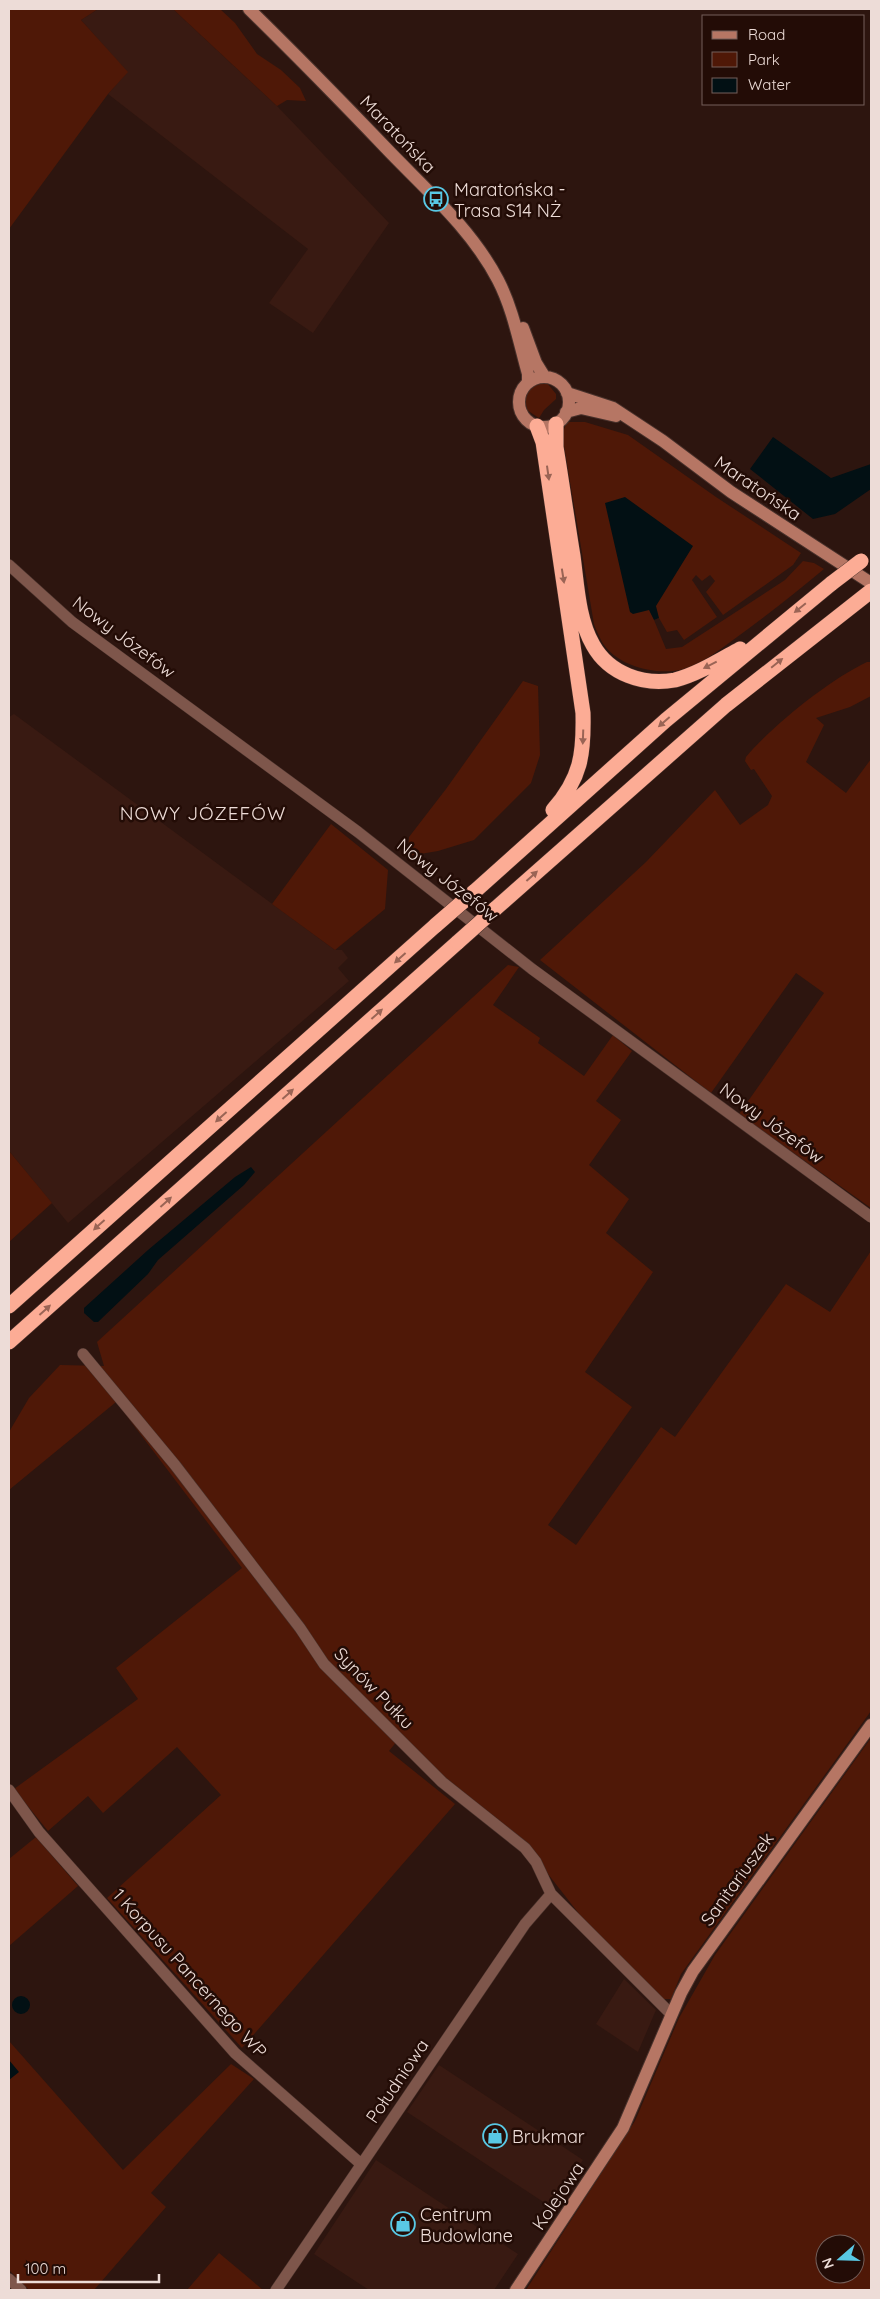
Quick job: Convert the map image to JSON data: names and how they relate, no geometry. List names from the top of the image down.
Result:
{
  "streets": {
    "main road": ["Maratońska", "Sanitariuszek", "Kolejowa"],
    "street": [
      "Nowy Józefów",
      "Synów Pułku",
      "1 Korpusu Pancernego WP",
      "Południowa"
    ]
  },
  "crossings": [
    ["Synów Pułku", "Sanitariuszek"],
    ["Synów Pułku", "Południowa"],
    ["Sanitariuszek", "Kolejowa"],
    ["1 Korpusu Pancernego WP", "Południowa"]
  ],
  "districts": ["NOWY JÓZEFÓW"],
  "places": {
    "bus stop": ["Maratońska - Trasa S14 NŻ"],
    "shop": ["Brukmar", "Centrum Budowlane"]
  },
  "legend": ["Road", "Park", "Water"],
  "scale_bar": "100 m",
  "north": "left"
}
